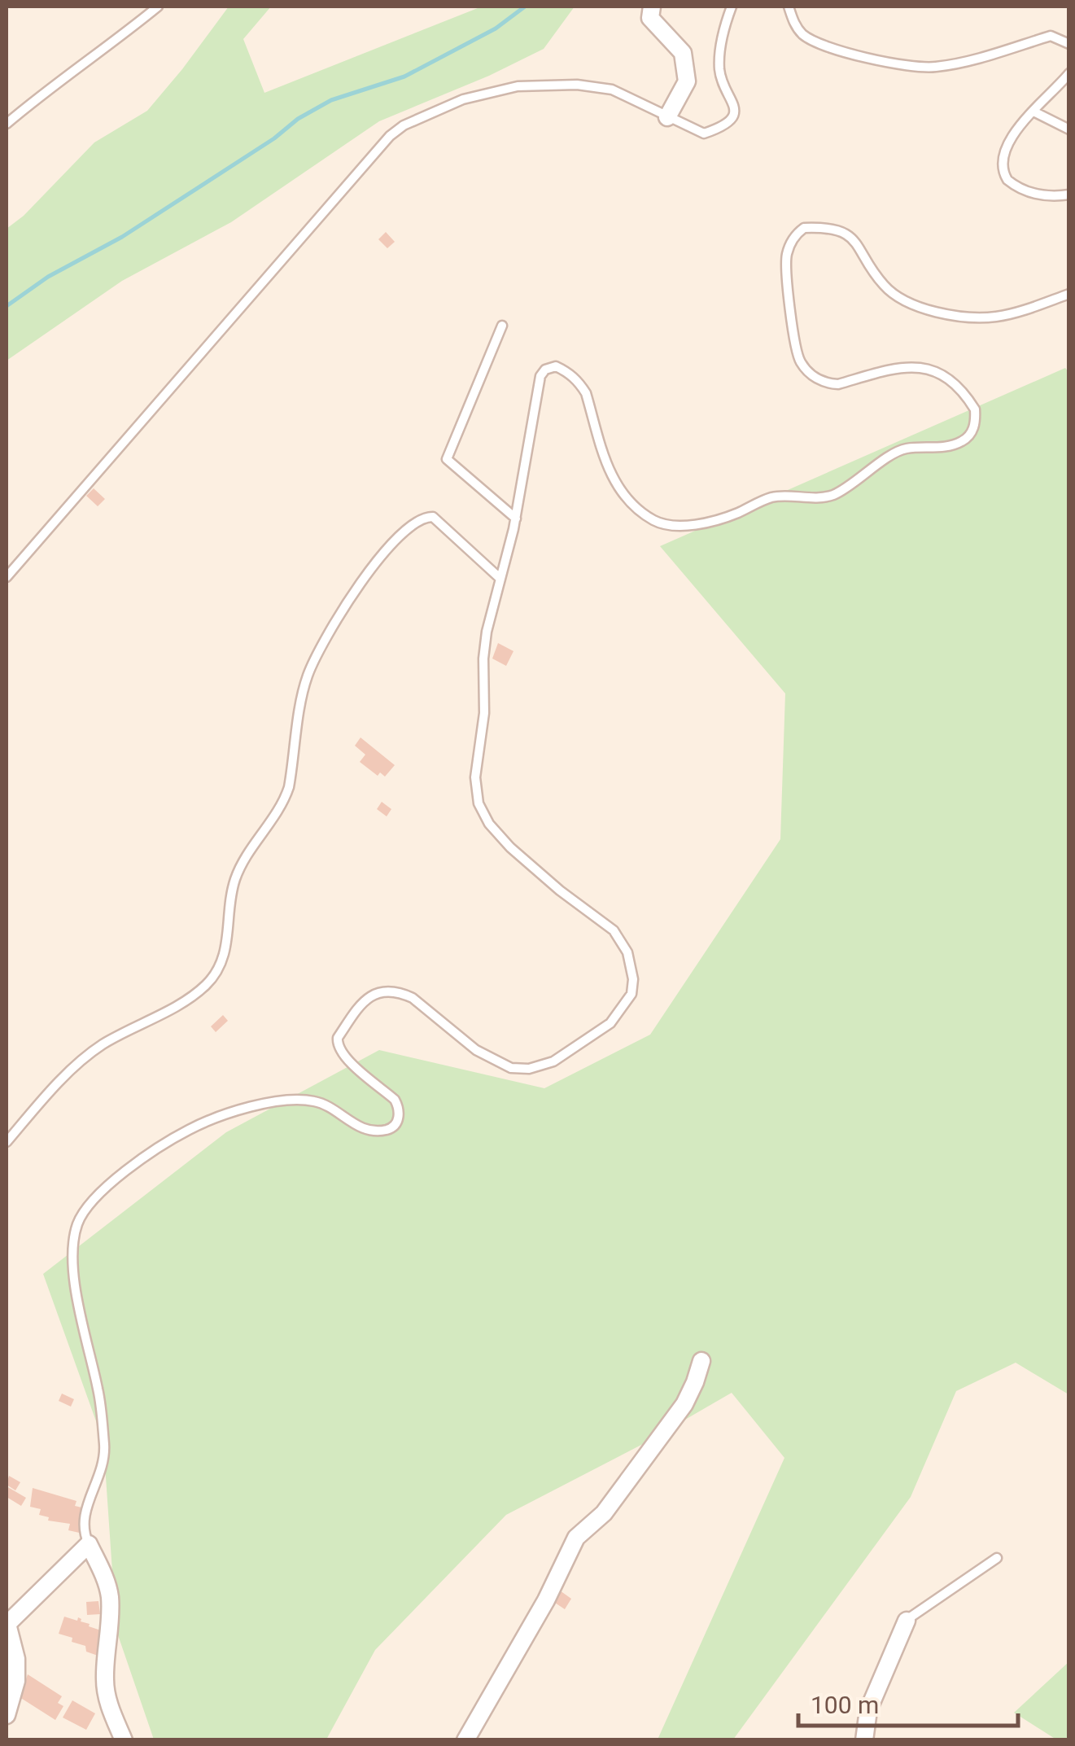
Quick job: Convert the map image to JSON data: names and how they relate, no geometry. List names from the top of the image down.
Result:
{
  "scale_bar": "100 m"
}
